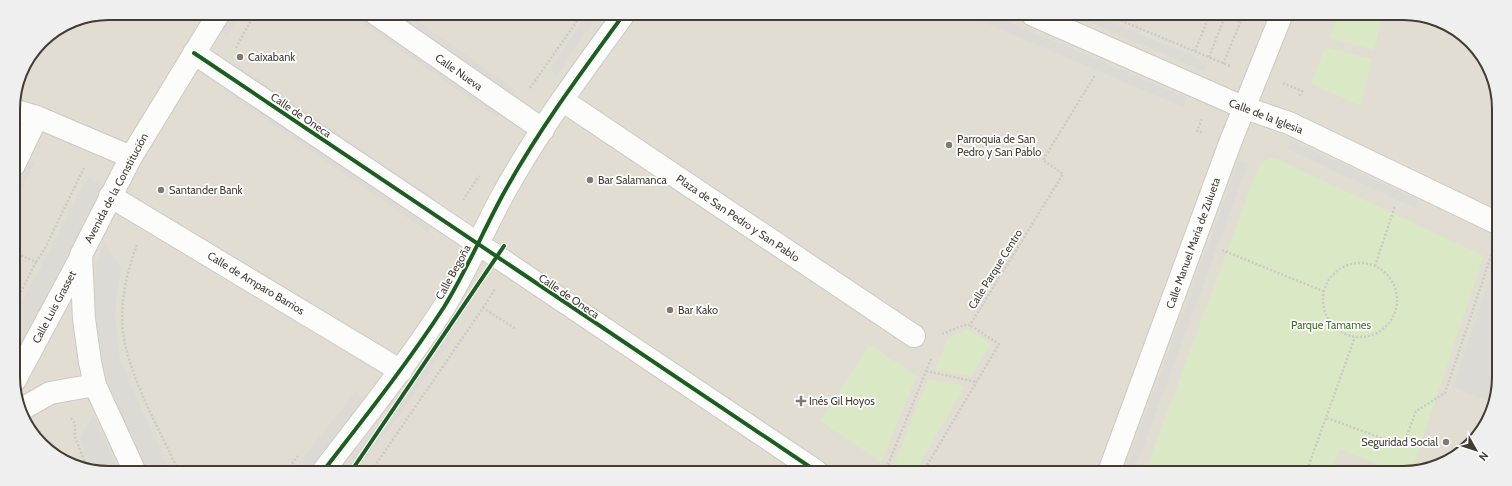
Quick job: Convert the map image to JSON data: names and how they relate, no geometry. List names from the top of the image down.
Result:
{
  "streets": {
    "street": [
      "Calle Nueva",
      "Calle de Oneca",
      "Calle de la Iglesia",
      "Avenida de la Constitución",
      "Plaza de San Pedro y San Pablo",
      "Calle Manuel María de Zulueta",
      "Calle Begoña",
      "Calle de Amparo Barrios",
      "Calle Luis Grasset"
    ],
    "path": ["Calle Parque Centro"]
  },
  "crossings": [
    ["Calle Nueva", "Calle Begoña"],
    ["Calle de Oneca", "Avenida de la Constitución"],
    ["Calle de Oneca", "Calle Begoña"],
    ["Calle de la Iglesia", "Calle Manuel María de Zulueta"],
    ["Avenida de la Constitución", "Calle de Amparo Barrios"],
    ["Avenida de la Constitución", "Calle Luis Grasset"],
    ["Plaza de San Pedro y San Pablo", "Calle Begoña"],
    ["Calle Begoña", "Calle de Amparo Barrios"]
  ],
  "parks": ["Parque Tamames"],
  "places": {
    "other": [
      "Caixabank",
      "Parroquia de San Pedro y San Pablo",
      "Bar Salamanca",
      "Santander Bank",
      "Bar Kako",
      "Seguridad Social"
    ],
    "health": ["Inés Gil Hoyos"]
  },
  "north": "bottom right"
}
